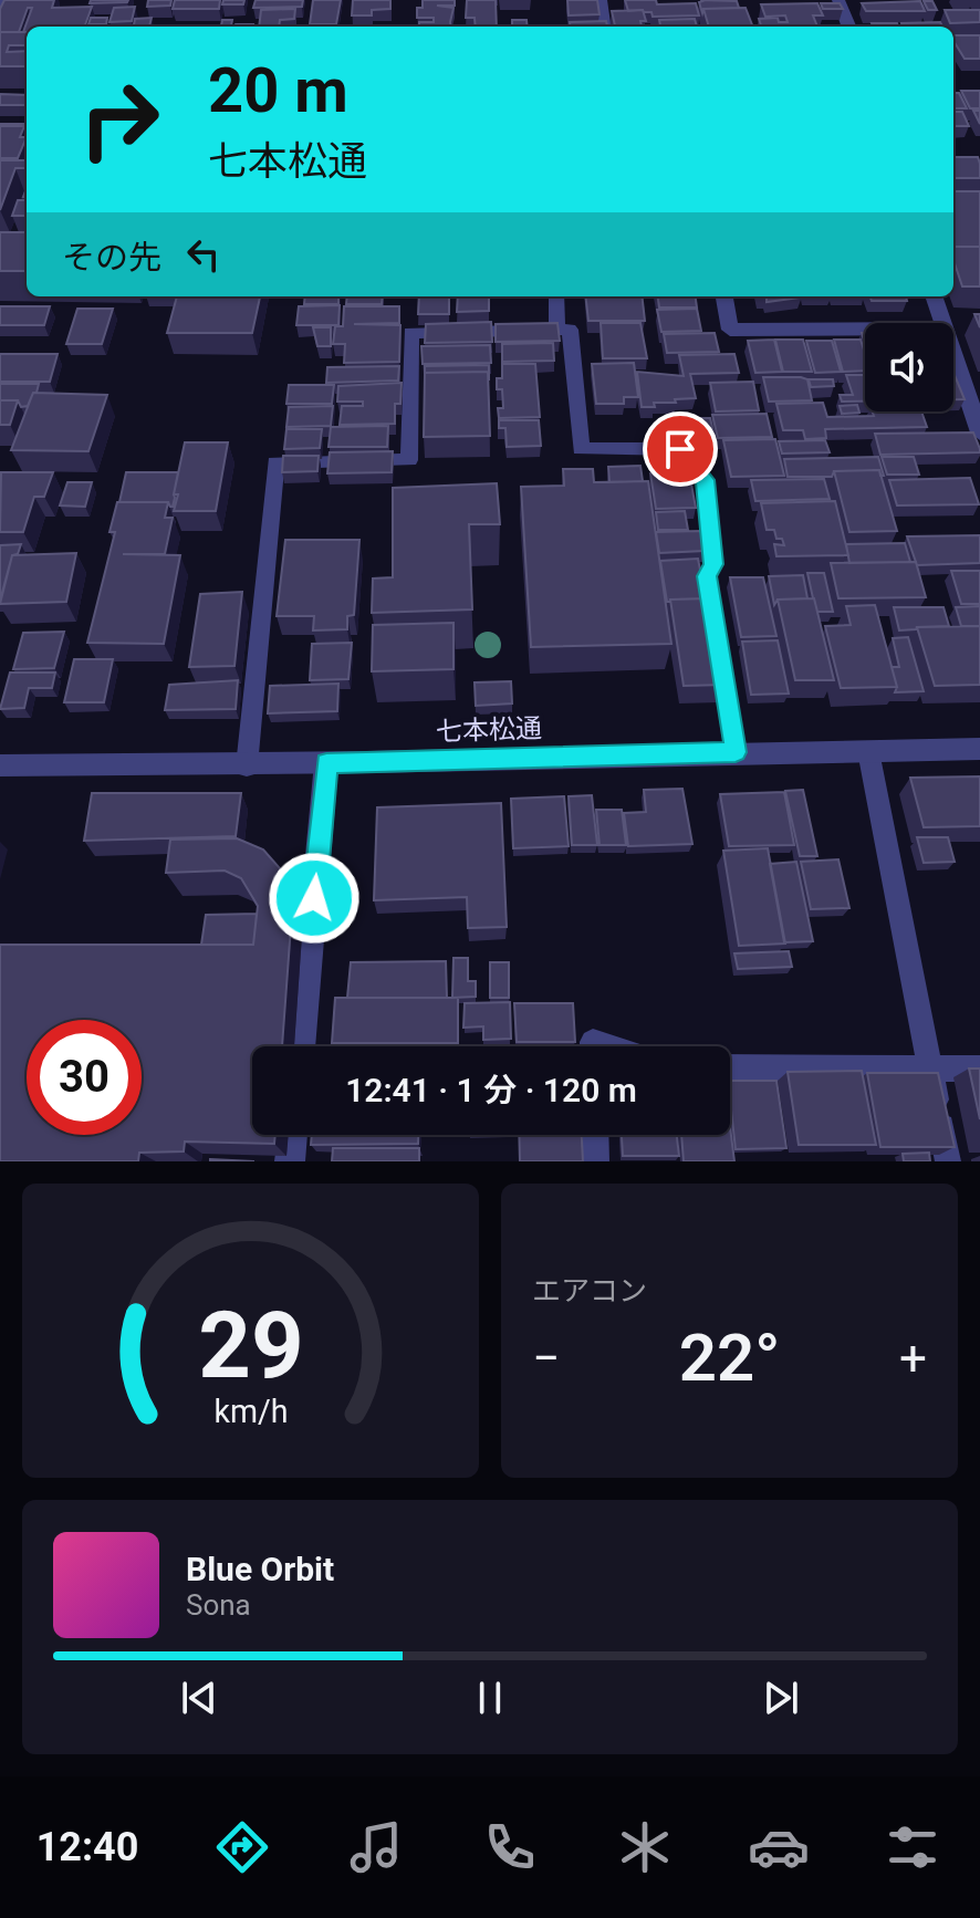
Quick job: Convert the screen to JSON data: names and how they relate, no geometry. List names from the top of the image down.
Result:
{
  "streets": {
    "street": ["七本松通"]
  },
  "page": {
    "turn": ["20 m", "七本松通"],
    "then": "その先",
    "limit": "30",
    "trip": "12:41 · 1 分 · 120 m",
    "tile": "エアコン",
    "heat": ["−", "22°", "+"],
    "song": ["Blue Orbit", "Sona"],
    "tabs": "12:40",
    "gauge": ["29", "km/h"]
  }
}
